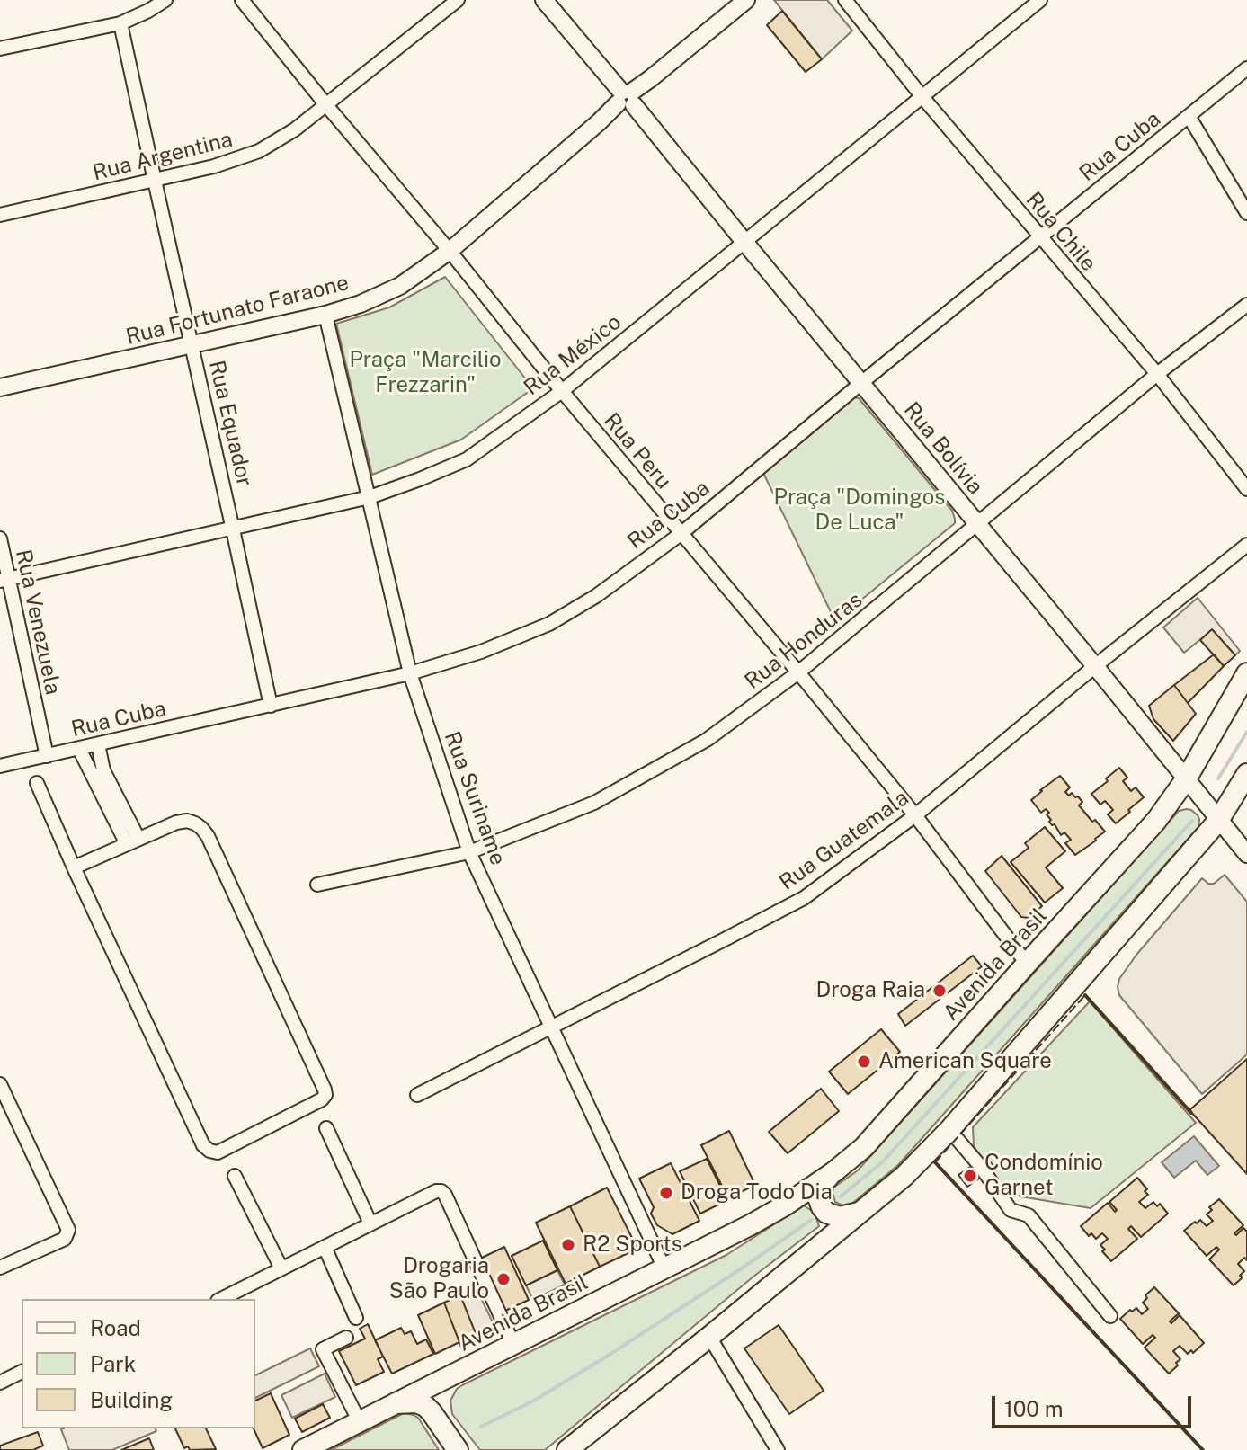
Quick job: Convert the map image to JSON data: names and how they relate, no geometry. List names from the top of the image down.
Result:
{
  "streets": {
    "main road": ["Rua Fortunato Faraone", "Rua Bolívia", "Avenida Brasil"],
    "street": [
      "Rua Cuba",
      "Rua Argentina",
      "Rua Chile",
      "Rua México",
      "Rua Equador",
      "Rua Peru",
      "Rua Venezuela",
      "Rua Honduras",
      "Rua Suriname",
      "Rua Guatemala"
    ]
  },
  "crossings": [
    ["Rua Cuba", "Rua Chile"],
    ["Rua Cuba", "Rua Equador"],
    ["Rua Cuba", "Rua Bolívia"],
    ["Rua Cuba", "Rua Peru"],
    ["Rua Cuba", "Rua Venezuela"],
    ["Rua Cuba", "Rua Suriname"],
    ["Rua Argentina", "Rua Equador"],
    ["Rua Argentina", "Rua Peru"],
    ["Rua Chile", "Rua México"],
    ["Rua Chile", "Rua Honduras"],
    ["Rua Fortunato Faraone", "Rua Equador"],
    ["Rua Fortunato Faraone", "Rua Bolívia"],
    ["Rua Fortunato Faraone", "Rua Peru"],
    ["Rua Fortunato Faraone", "Rua Suriname"],
    ["Rua México", "Rua Equador"],
    ["Rua México", "Rua Bolívia"],
    ["Rua México", "Rua Peru"],
    ["Rua México", "Rua Venezuela"],
    ["Rua México", "Rua Suriname"],
    ["Rua Bolívia", "Rua Honduras"],
    ["Rua Bolívia", "Rua Guatemala"],
    ["Rua Bolívia", "Avenida Brasil"],
    ["Rua Peru", "Rua Honduras"],
    ["Rua Peru", "Rua Guatemala"],
    ["Rua Peru", "Avenida Brasil"],
    ["Rua Honduras", "Rua Suriname"],
    ["Rua Suriname", "Rua Guatemala"],
    ["Rua Suriname", "Avenida Brasil"]
  ],
  "parks": ["Praça \"Marcilio Frezzarin\"", "Praça \"Domingos De Luca\""],
  "places": [
    "Droga Raia",
    "American Square",
    "Condomínio Garnet",
    "Droga Todo Dia",
    "R2 Sports",
    "Drogaria São Paulo"
  ],
  "legend": ["Road", "Park", "Building"],
  "scale_bar": "100 m"
}
